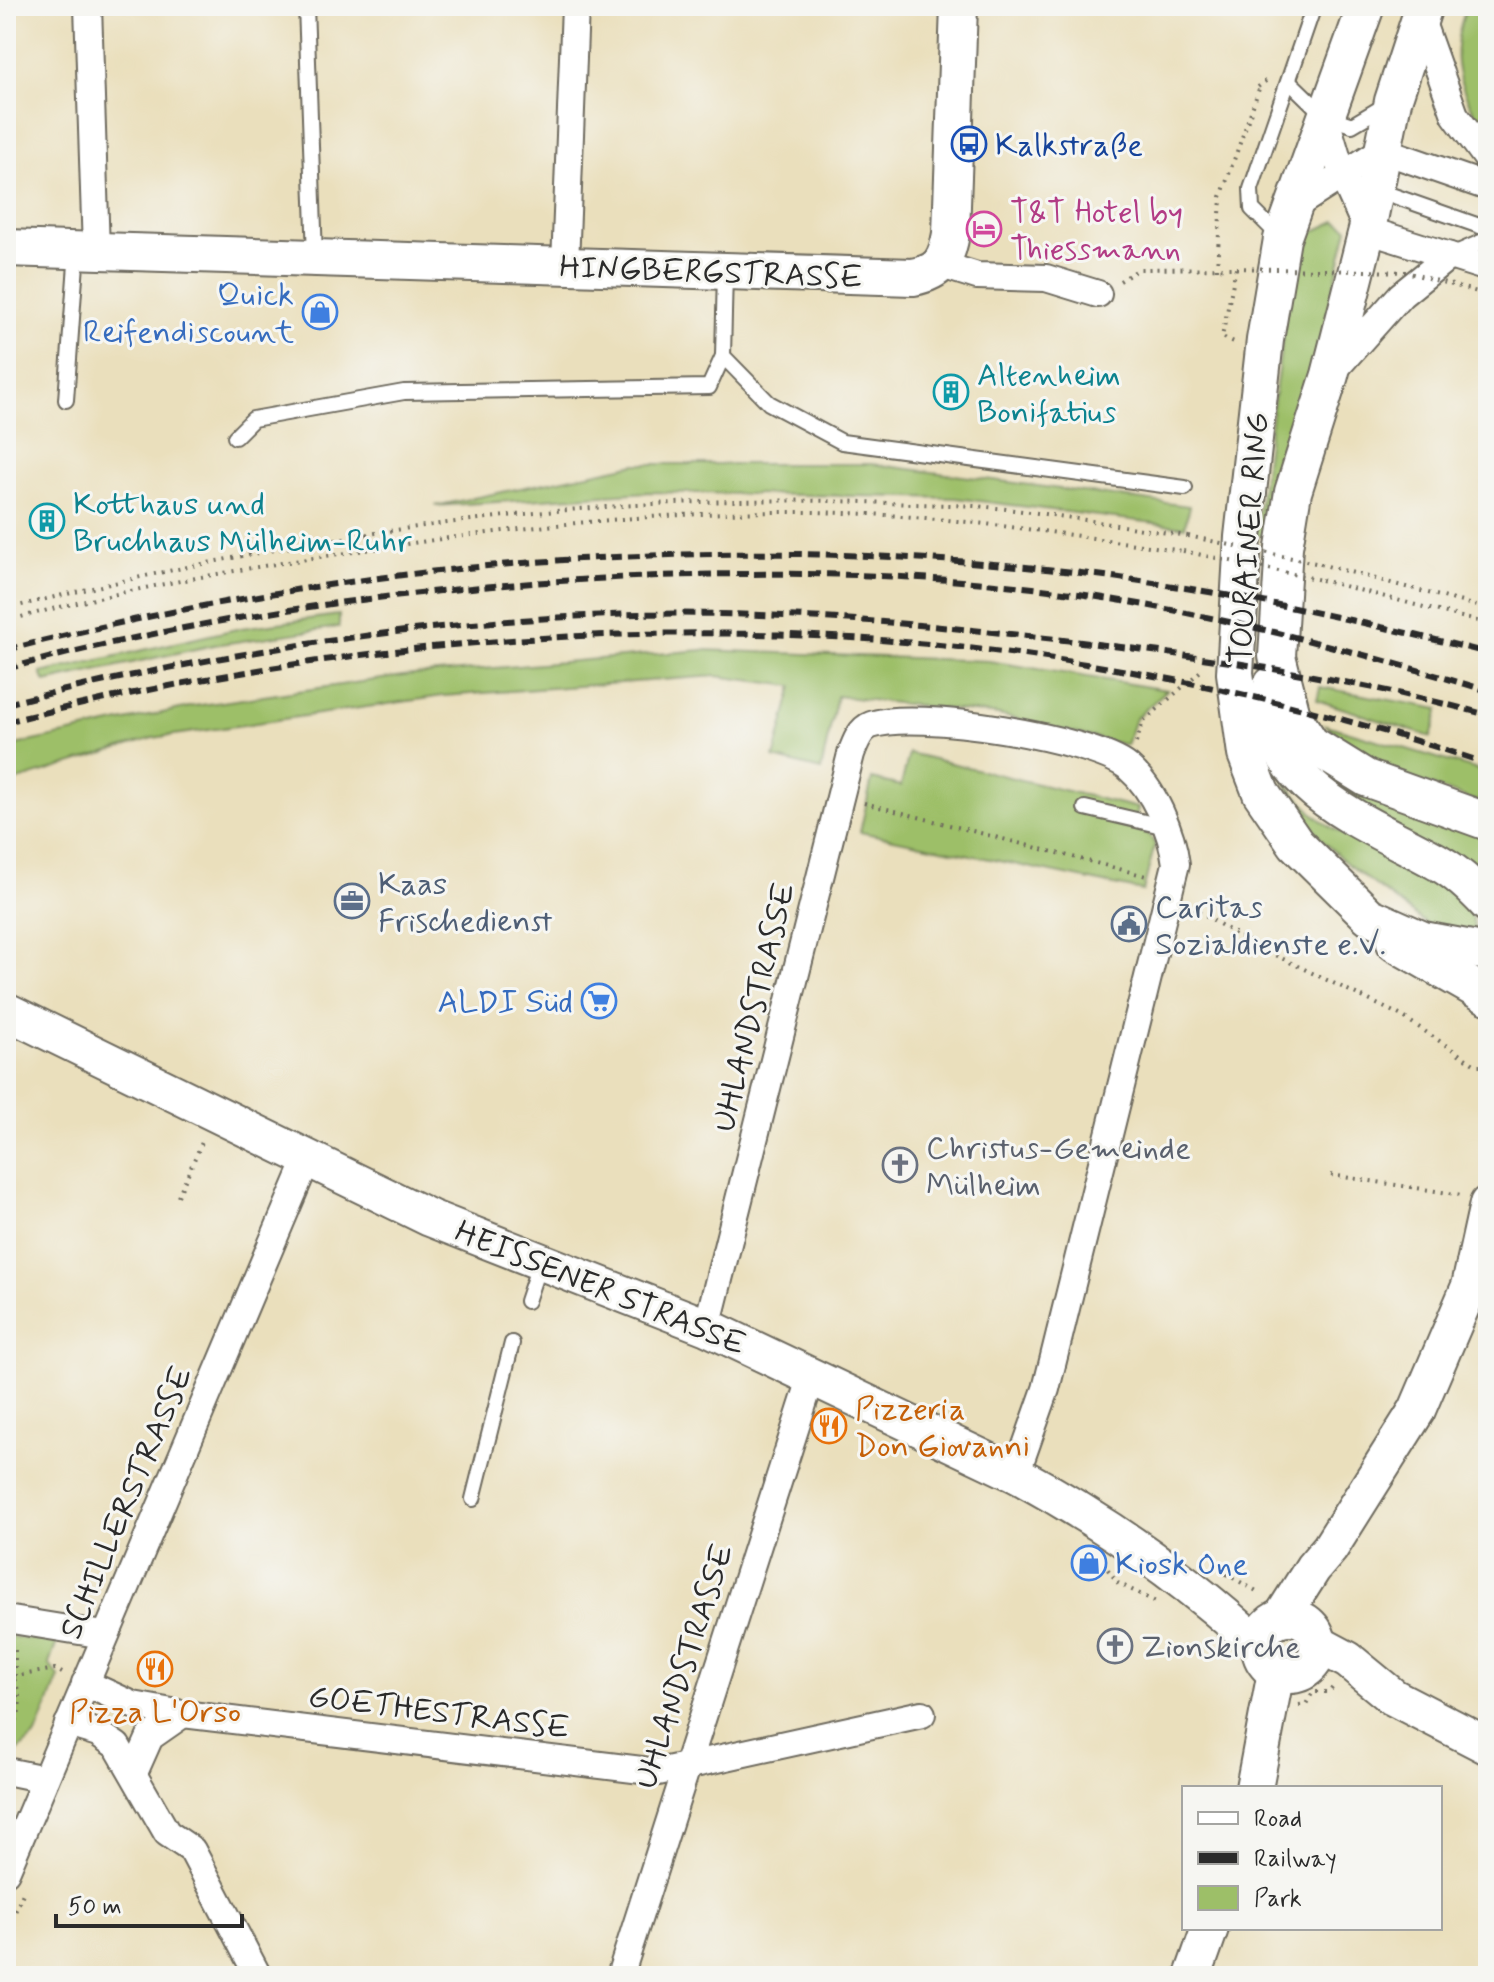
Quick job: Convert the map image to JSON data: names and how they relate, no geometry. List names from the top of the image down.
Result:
{
  "streets": {
    "main road": ["HINGBERGSTRASSE", "TOURAINER RING", "HEISSENER STRASSE"],
    "street": ["UHLANDSTRASSE", "SCHILLERSTRASSE", "GOETHESTRASSE"]
  },
  "crossings": [
    ["UHLANDSTRASSE", "HEISSENER STRASSE"],
    ["UHLANDSTRASSE", "GOETHESTRASSE"],
    ["HEISSENER STRASSE", "SCHILLERSTRASSE"],
    ["SCHILLERSTRASSE", "GOETHESTRASSE"]
  ],
  "places": {
    "bus stop": ["Kalkstraße"],
    "hotel": ["T&T Hotel by Thiessmann"],
    "shop": ["Quick Reifendiscount", "Kiosk One"],
    "building": ["Altenheim Bonifatius", "Kotthaus und Bruchhaus Mülheim-Ruhr"],
    "office": ["Kaas Frischedienst"],
    "public building": ["Caritas Sozialdienste e.V."],
    "supermarket": ["ALDI Süd"],
    "church": ["Christus-Gemeinde Mülheim", "Zionskirche"],
    "restaurant": ["Pizzeria Don Giovanni", "Pizza L'Orso"]
  },
  "legend": ["Road", "Railway", "Park"],
  "scale_bar": "50 m"
}
